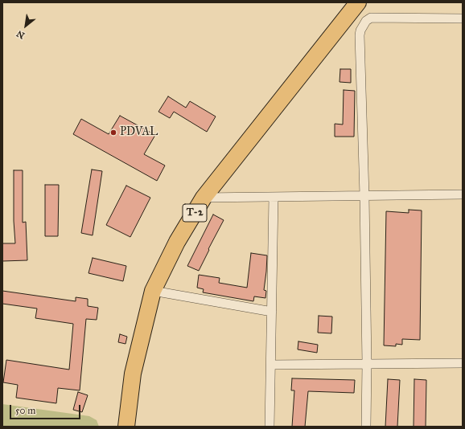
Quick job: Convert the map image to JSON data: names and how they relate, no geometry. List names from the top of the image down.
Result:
{
  "streets": {
    "highway": ["T-2"]
  },
  "places": ["PDVAL"],
  "scale_bar": "50 m",
  "north": "bottom left"
}
